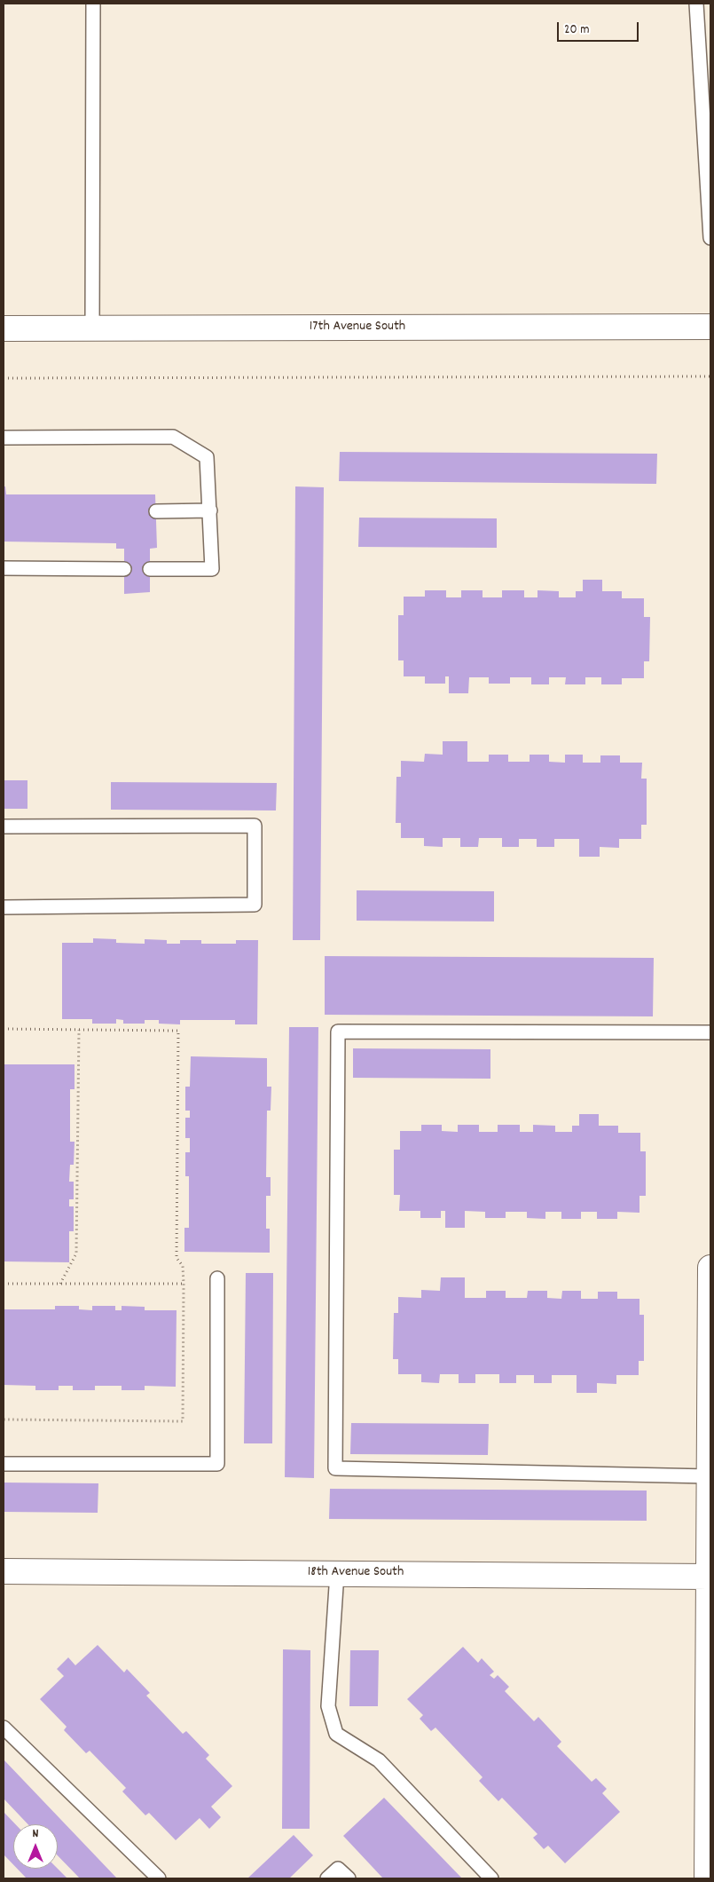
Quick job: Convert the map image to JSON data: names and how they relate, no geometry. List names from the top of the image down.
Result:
{
  "streets": {
    "street": ["17th Avenue South", "18th Avenue South"]
  },
  "scale_bar": "20 m",
  "north": "top"
}
